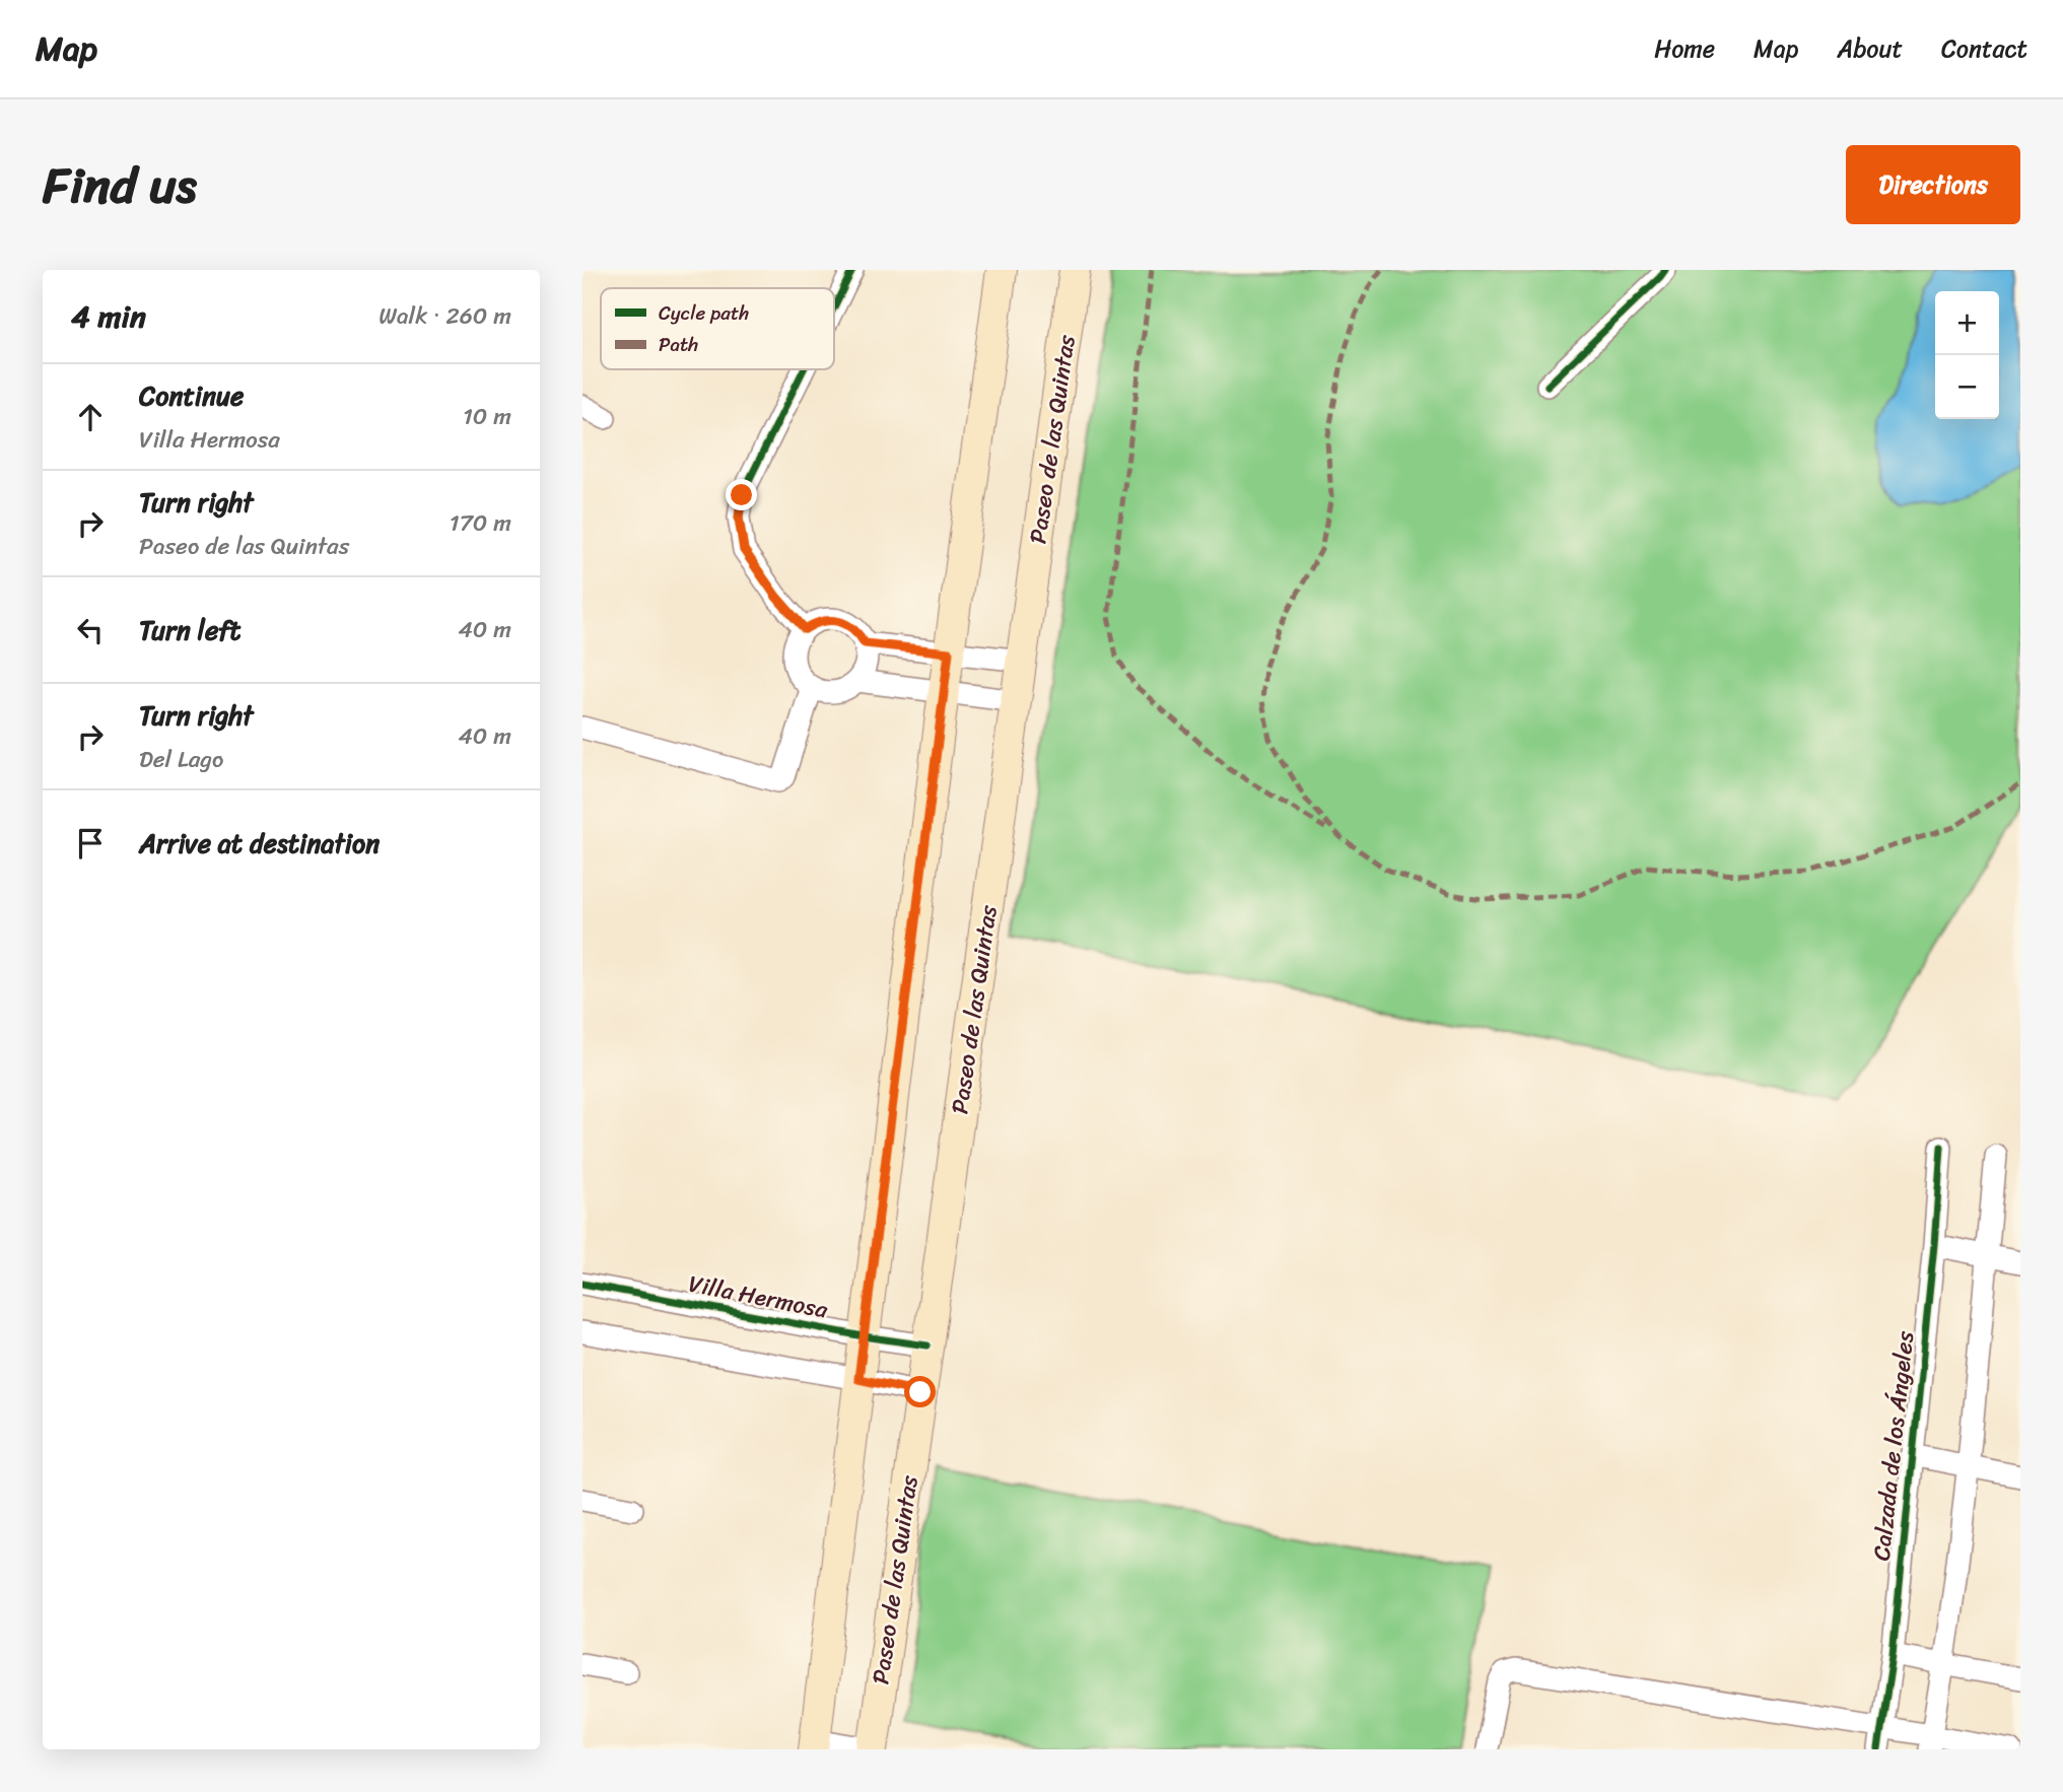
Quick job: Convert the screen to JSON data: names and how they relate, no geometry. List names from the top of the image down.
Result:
{
  "streets": {
    "main road": ["Paseo de las Quintas"],
    "street": ["Villa Hermosa", "Calzada de los Ángeles"]
  },
  "crossings": [
    ["Paseo de las Quintas", "Villa Hermosa"]
  ],
  "legend": ["Cycle path", "Path"],
  "page": {
    "header": "Map",
    "nav": [
      "Home",
      "Map",
      "About",
      "Contact"
    ],
    "title": "Find us",
    "buttons": "Directions",
    "heading": ["4 min", "Walk · 260 m"],
    "map_buttons": ["+", "−"],
    "list": [
      ["Continue", "Villa Hermosa", "10 m"],
      ["Turn right", "Paseo de las Quintas", "170 m"],
      ["Turn left", "40 m"],
      ["Turn right", "Del Lago", "40 m"],
      "Arrive at destination"
    ]
  }
}
